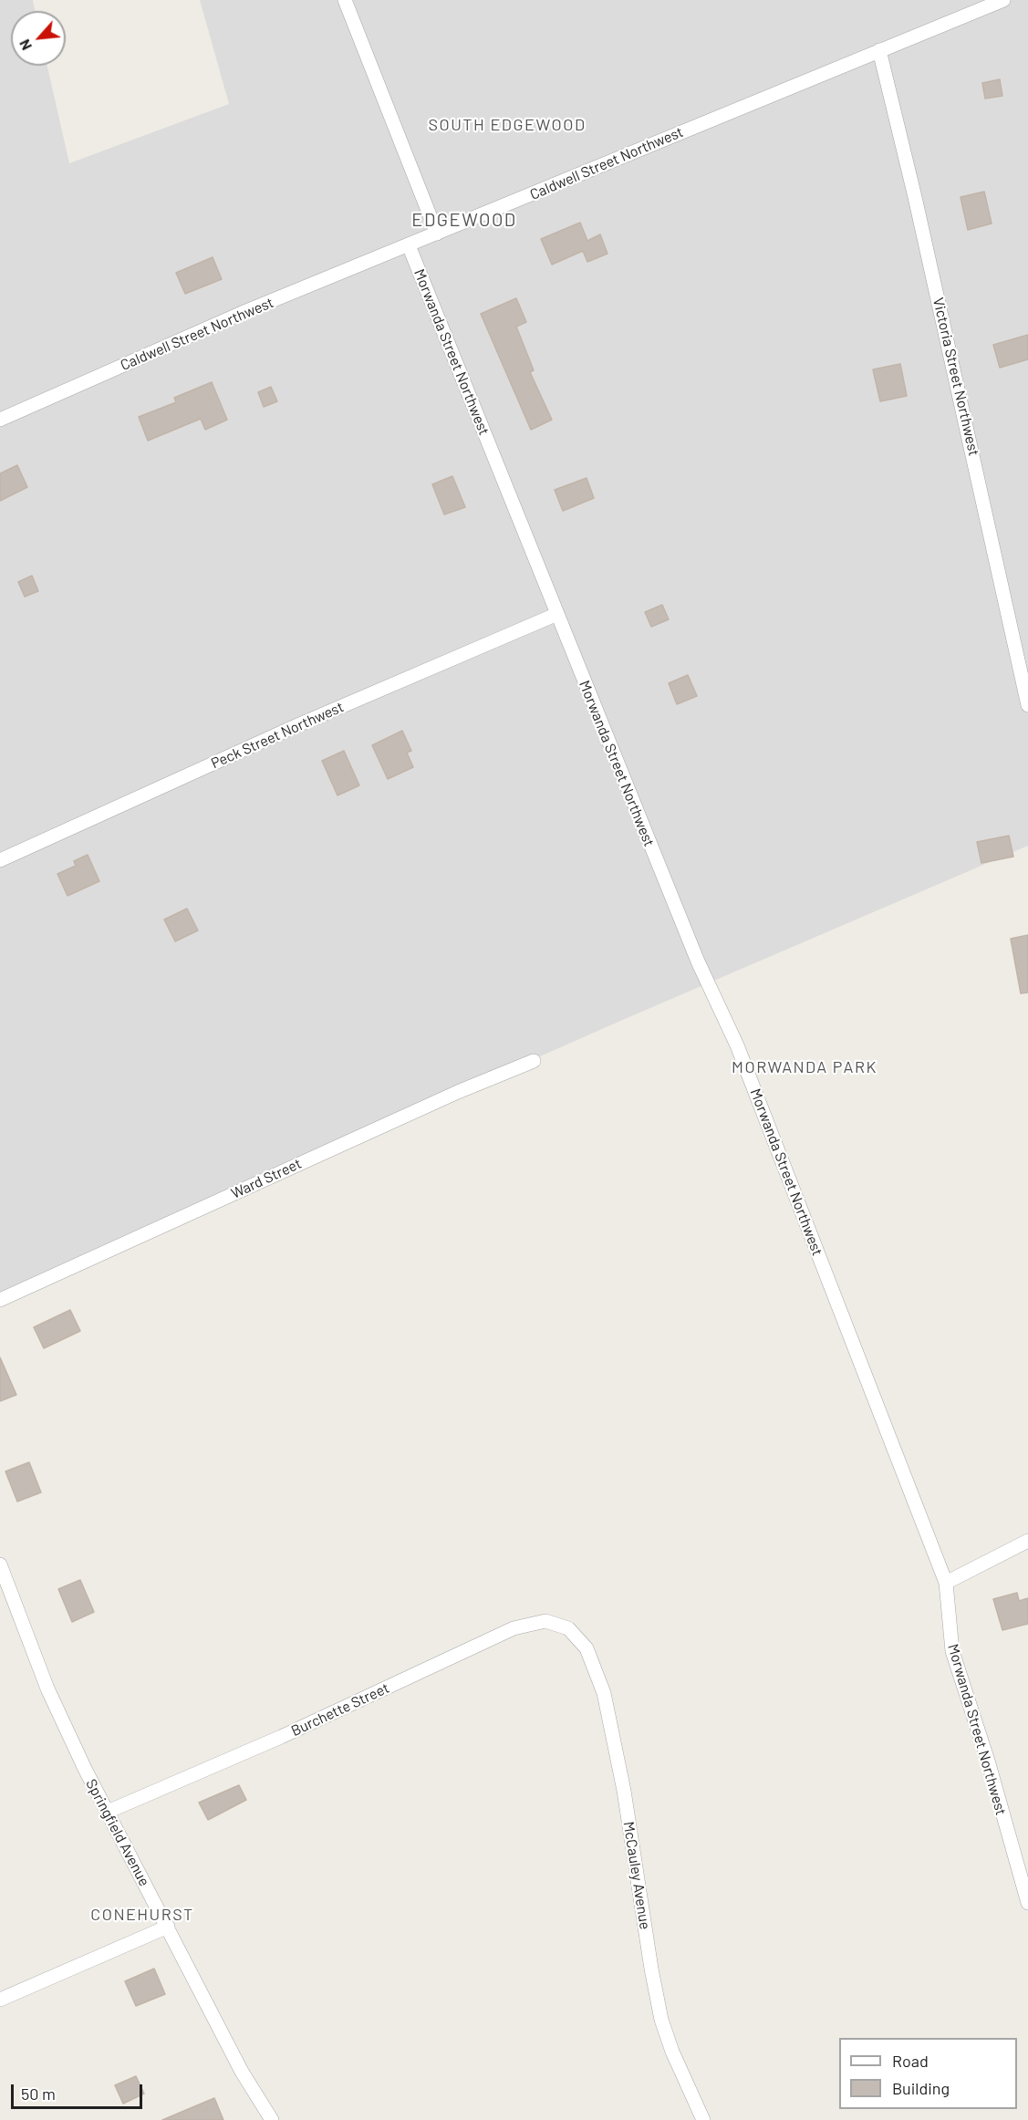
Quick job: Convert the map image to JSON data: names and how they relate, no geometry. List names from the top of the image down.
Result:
{
  "streets": {
    "street": [
      "Caldwell Street Northwest",
      "Morwanda Street Northwest",
      "Victoria Street Northwest",
      "Peck Street Northwest",
      "Ward Street",
      "Burchette Street",
      "Springfield Avenue",
      "McCauley Avenue"
    ]
  },
  "crossings": [
    ["Caldwell Street Northwest", "Morwanda Street Northwest"],
    ["Caldwell Street Northwest", "Victoria Street Northwest"],
    ["Morwanda Street Northwest", "Peck Street Northwest"],
    ["Burchette Street", "Springfield Avenue"],
    ["Burchette Street", "McCauley Avenue"]
  ],
  "districts": [
    "SOUTH EDGEWOOD",
    "EDGEWOOD",
    "MORWANDA PARK",
    "CONEHURST"
  ],
  "legend": ["Road", "Building"],
  "scale_bar": "50 m",
  "north": "bottom left"
}
